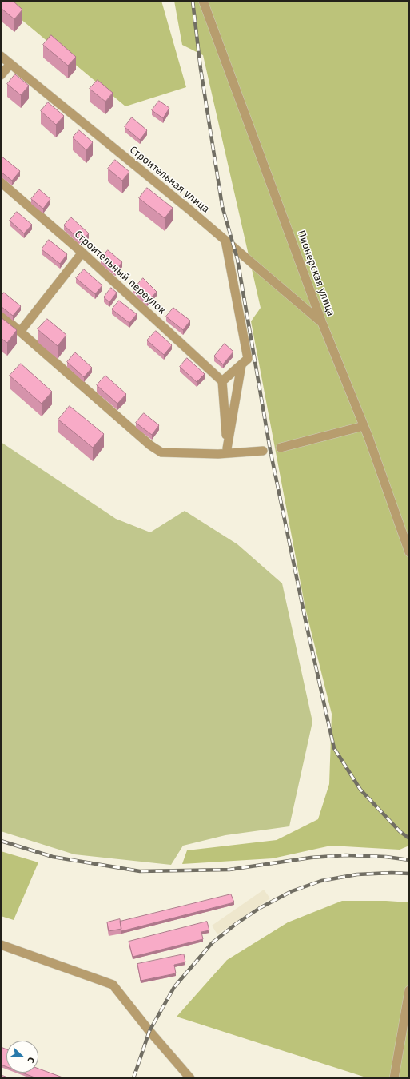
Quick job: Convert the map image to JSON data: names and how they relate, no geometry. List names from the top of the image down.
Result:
{
  "streets": {
    "street": ["Строительная улица", "Строительный переулок", "Пионерская улица"]
  },
  "crossings": [
    ["Строительная улица", "Пионерская улица"]
  ],
  "north": "right"
}
